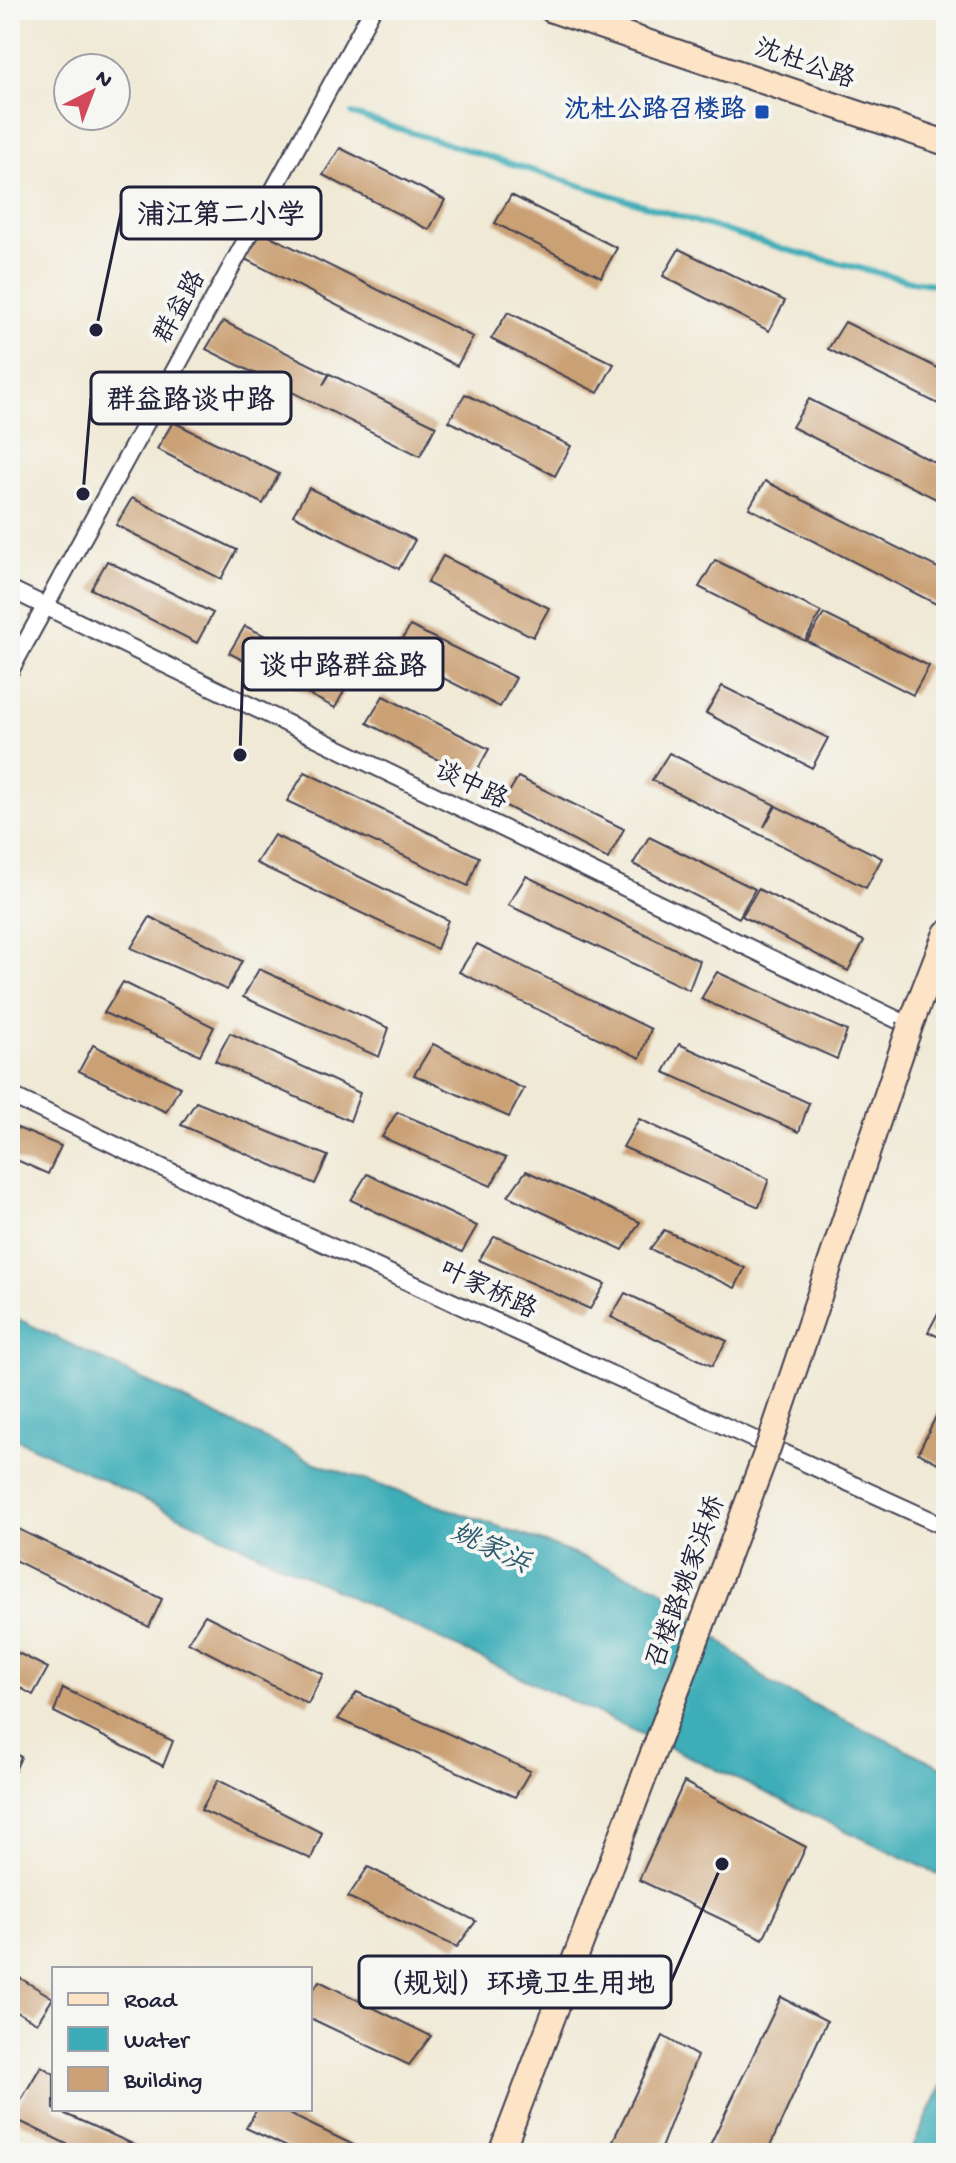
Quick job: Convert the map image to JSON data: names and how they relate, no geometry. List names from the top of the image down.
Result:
{
  "streets": {
    "street": [
      "沈杜公路",
      "群益路",
      "谈中路",
      "叶家桥路",
      "召楼路姚家浜桥"
    ]
  },
  "crossings": [
    ["群益路", "谈中路"],
    ["谈中路", "召楼路姚家浜桥"]
  ],
  "water": ["姚家浜"],
  "places": {
    "transit": ["沈杜公路召楼路"],
    "other": [
      "浦江第二小学",
      "群益路谈中路",
      "谈中路群益路",
      "（规划）环境卫生用地"
    ]
  },
  "legend": ["Road", "Water", "Building"],
  "north": "top right"
}
